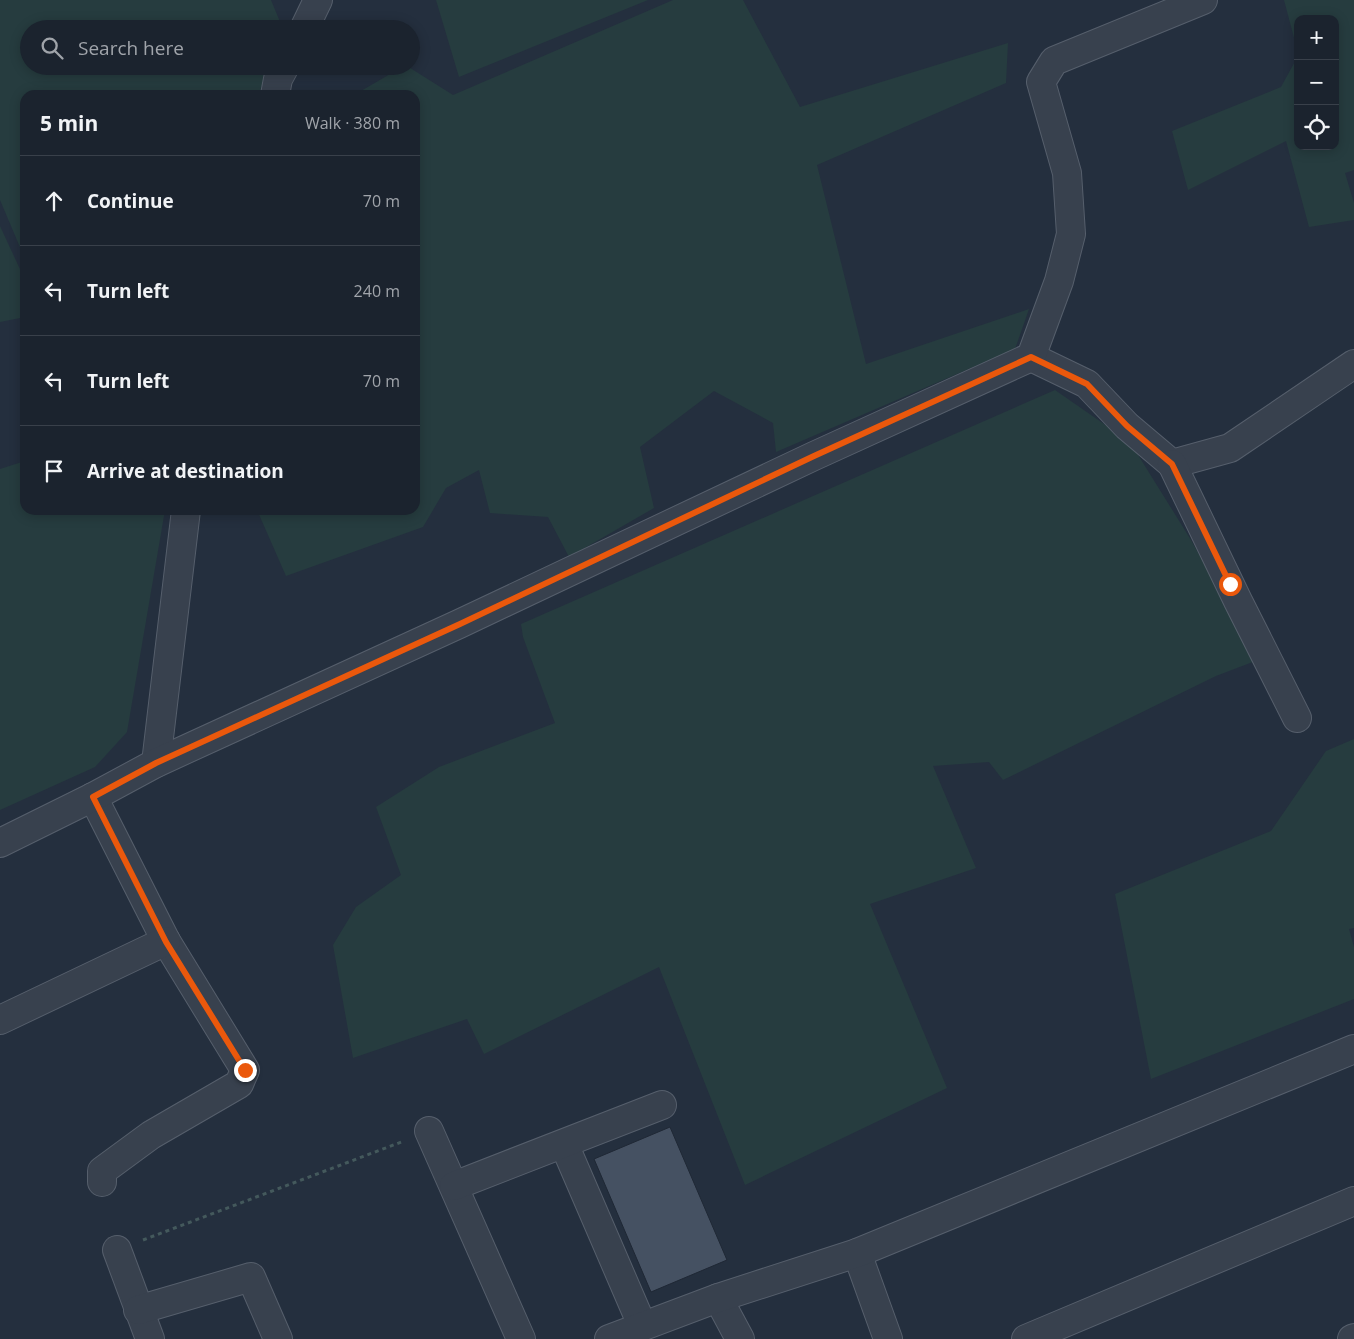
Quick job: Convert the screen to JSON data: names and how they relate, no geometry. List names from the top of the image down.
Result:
{
  "page": {
    "map_buttons": ["+", "−"],
    "search": "Search here",
    "heading": ["5 min", "Walk · 380 m"],
    "list": [
      ["Continue", "70 m"],
      ["Turn left", "240 m"],
      ["Turn left", "70 m"],
      "Arrive at destination"
    ]
  }
}
